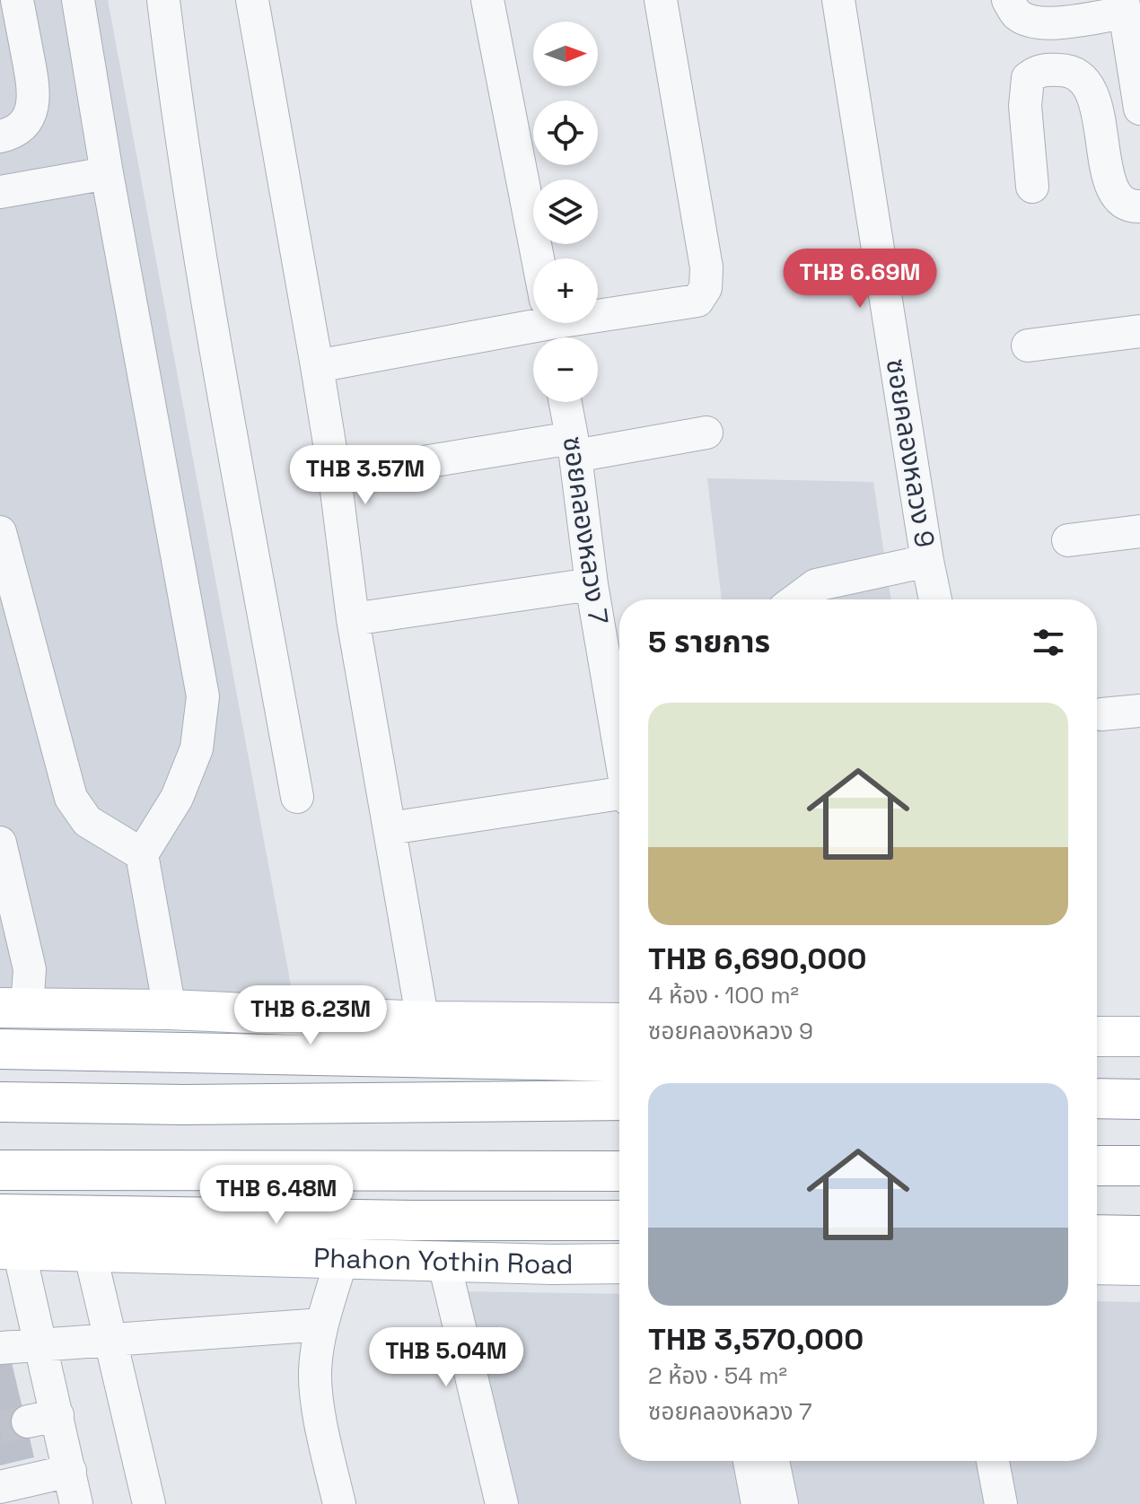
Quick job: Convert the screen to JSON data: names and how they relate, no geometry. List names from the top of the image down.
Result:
{
  "streets": {
    "main road": ["Phahon Yothin Road"],
    "street": ["ซอยคลองหลวง 9", "ซอยคลองหลวง 7"]
  },
  "north": "right",
  "page": {
    "map_buttons": ["+", "−"],
    "price": [
      "THB 6.69M",
      "THB 3.57M",
      "THB 6.23M",
      "THB 6.48M",
      "THB 5.04M"
    ],
    "heading": "5 รายการ",
    "list": [
      {
        "name": "THB 6,690,000",
        "note": "4 ห้อง · 100 m² · ซอยคลองหลวง 9"
      },
      {
        "name": "THB 3,570,000",
        "note": "2 ห้อง · 54 m² · ซอยคลองหลวง 7"
      }
    ]
  }
}
